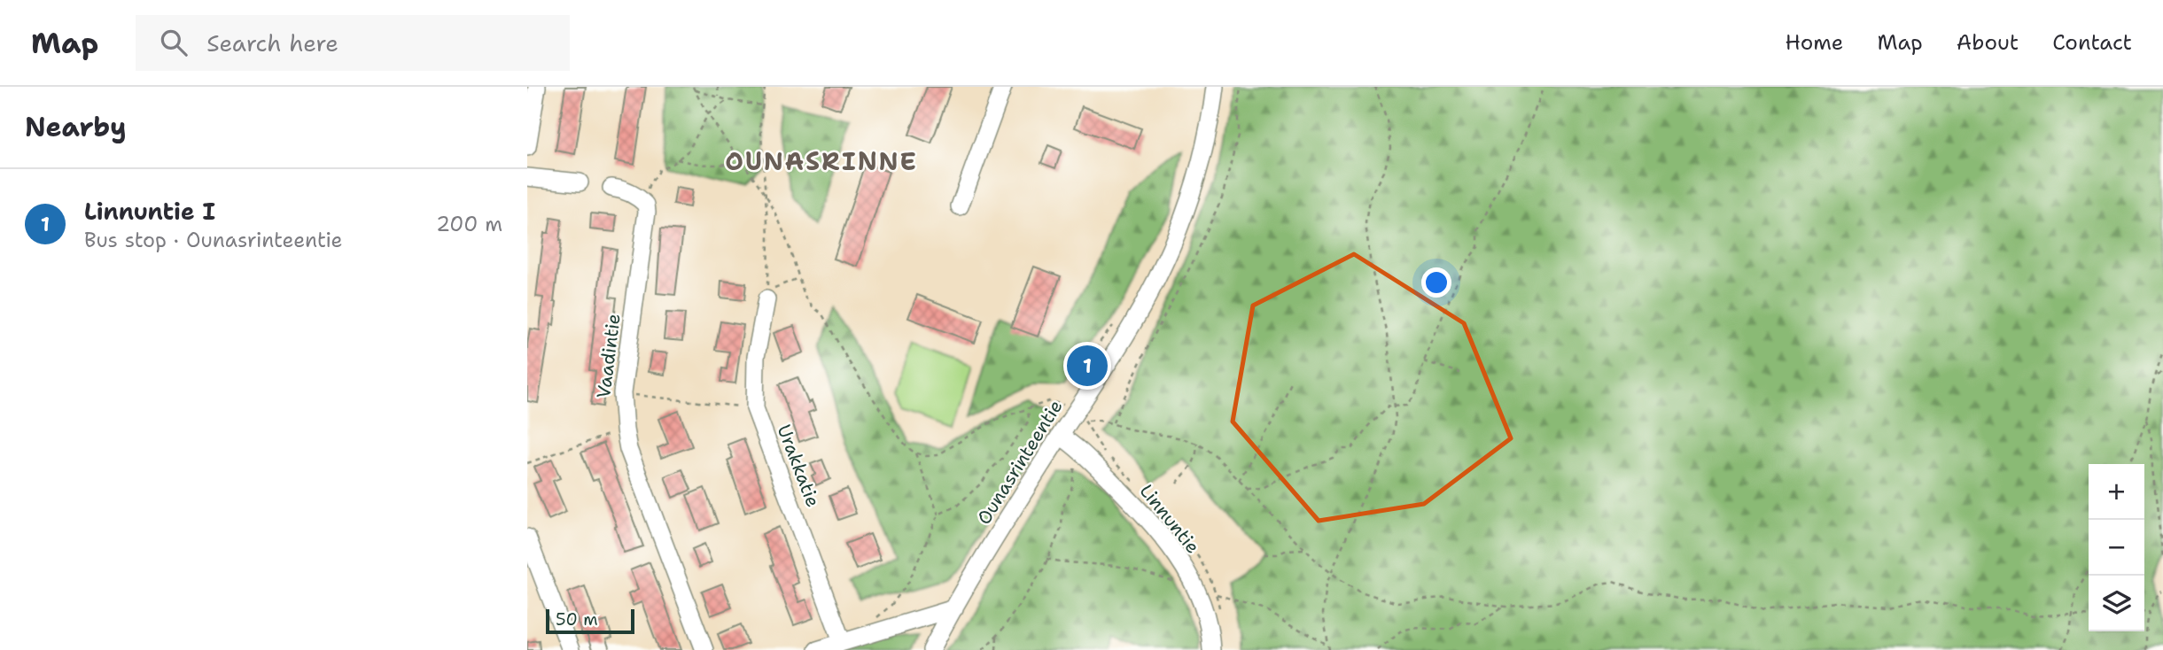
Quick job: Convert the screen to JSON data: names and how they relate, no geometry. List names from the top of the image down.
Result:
{
  "streets": {
    "street": [
      "Vaadintie",
      "Ounasrinteentie",
      "Urakkatie",
      "Linnuntie"
    ]
  },
  "crossings": [
    ["Ounasrinteentie", "Linnuntie"]
  ],
  "districts": ["OUNASRINNE"],
  "scale_bar": "50 m",
  "page": {
    "header": "Map",
    "search": "Search here",
    "nav": [
      "Home",
      "Map",
      "About",
      "Contact"
    ],
    "heading": "Nearby",
    "list": [
      {
        "mark": "1",
        "name": "Linnuntie I",
        "note": "Bus stop · Ounasrinteentie",
        "value": "200 m"
      }
    ],
    "pins": "1",
    "map_buttons": ["+", "−"],
    "scale": "50 m"
  }
}
